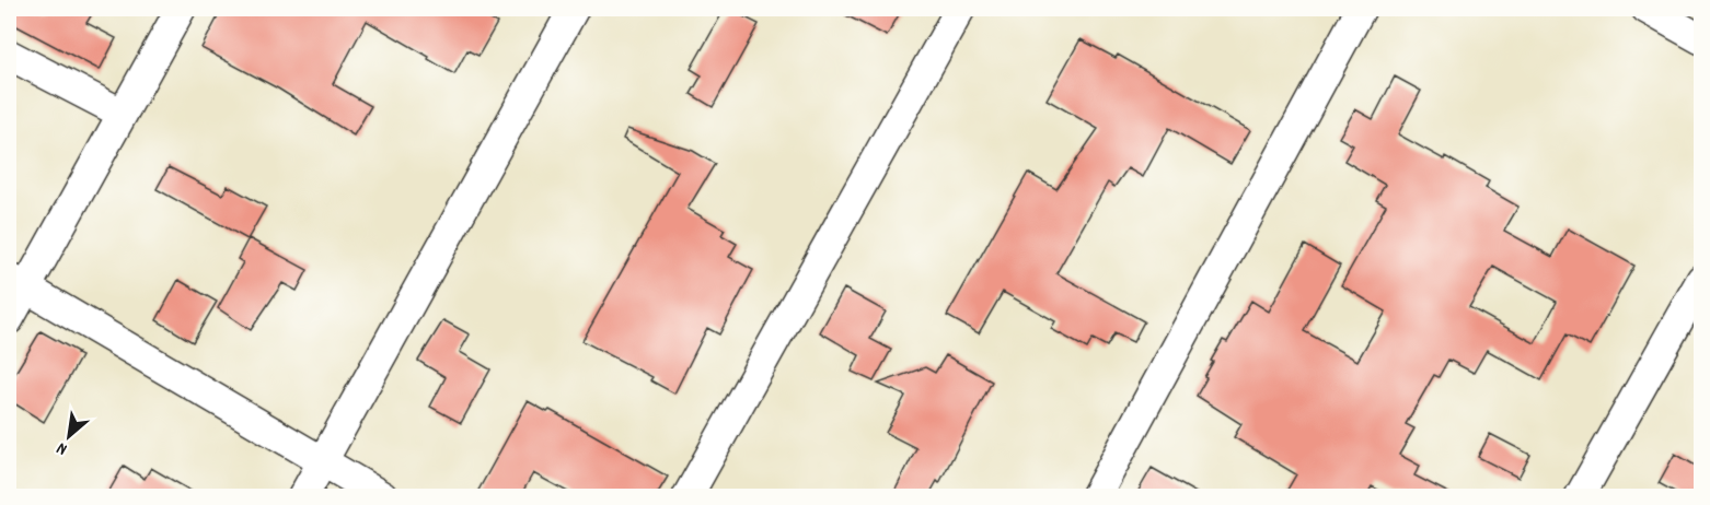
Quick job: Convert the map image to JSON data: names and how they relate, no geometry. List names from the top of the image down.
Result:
{
  "north": "bottom left"
}
